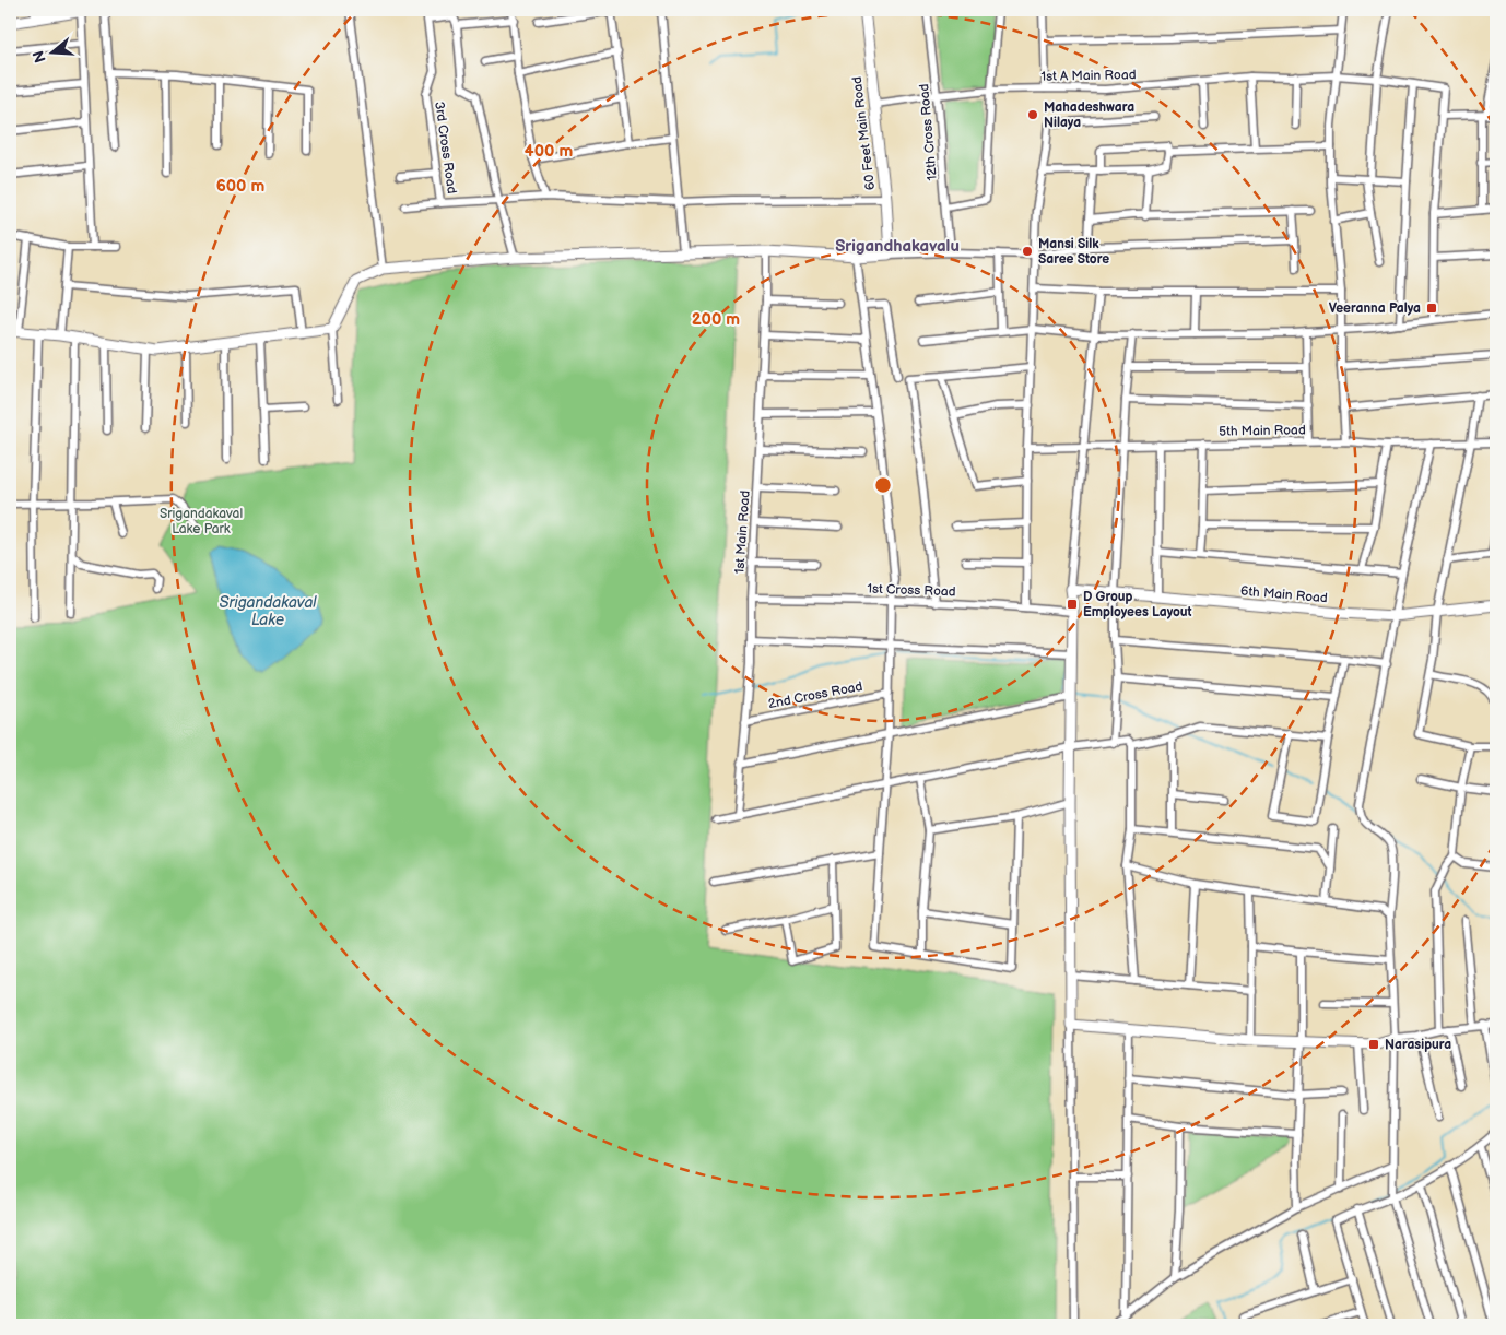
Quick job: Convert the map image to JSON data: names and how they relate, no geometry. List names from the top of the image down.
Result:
{
  "streets": {
    "street": [
      "1st A Main Road",
      "12th Cross Road",
      "60 Feet Main Road",
      "3rd Cross Road",
      "5th Main Road",
      "1st Main Road",
      "1st Cross Road",
      "6th Main Road",
      "2nd Cross Road"
    ]
  },
  "crossings": [
    ["1st A Main Road", "12th Cross Road"],
    ["1st A Main Road", "60 Feet Main Road"],
    ["1st Main Road", "1st Cross Road"],
    ["1st Main Road", "2nd Cross Road"]
  ],
  "districts": ["Srigandhakavalu"],
  "water": ["Srigandakaval Lake"],
  "parks": ["Srigandakaval Lake Park"],
  "places": {
    "other": ["Mahadeshwara Nilaya", "Mansi Silk Saree Store"],
    "transit": ["Veeranna Palya", "D Group Employees Layout", "Narasipura"]
  },
  "north": "left",
  "rings": ["400 m", "600 m", "200 m"]
}
